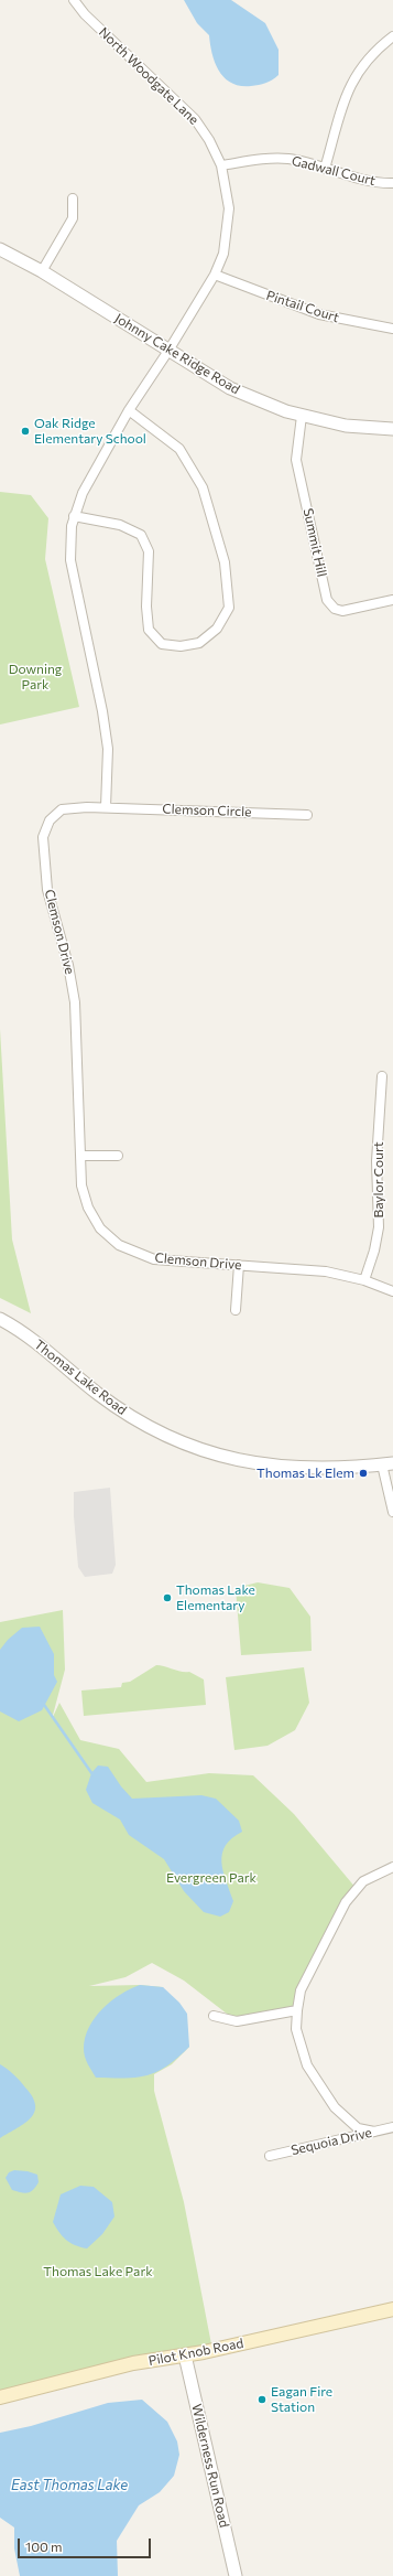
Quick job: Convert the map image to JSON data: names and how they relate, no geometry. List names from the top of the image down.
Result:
{
  "streets": {
    "main road": ["Pilot Knob Road"],
    "street": [
      "North Woodgate Lane",
      "Gadwall Court",
      "Pintail Court",
      "Johnny Cake Ridge Road",
      "Summit Hill",
      "Clemson Circle",
      "Clemson Drive",
      "Baylor Court",
      "Thomas Lake Road",
      "Sequoia Drive",
      "Wilderness Run Road"
    ]
  },
  "crossings": [
    ["North Woodgate Lane", "Gadwall Court"],
    ["North Woodgate Lane", "Pintail Court"],
    ["North Woodgate Lane", "Johnny Cake Ridge Road"],
    ["Johnny Cake Ridge Road", "Summit Hill"],
    ["Clemson Circle", "Clemson Drive"],
    ["Clemson Drive", "Baylor Court"],
    ["Pilot Knob Road", "Wilderness Run Road"]
  ],
  "water": ["East Thomas Lake"],
  "parks": ["Downing Park", "Evergreen Park", "Thomas Lake Park"],
  "places": [
    "Oak Ridge Elementary School",
    "Thomas Lk Elem",
    "Thomas Lake Elementary",
    "Eagan Fire Station"
  ],
  "scale_bar": "100 m"
}
